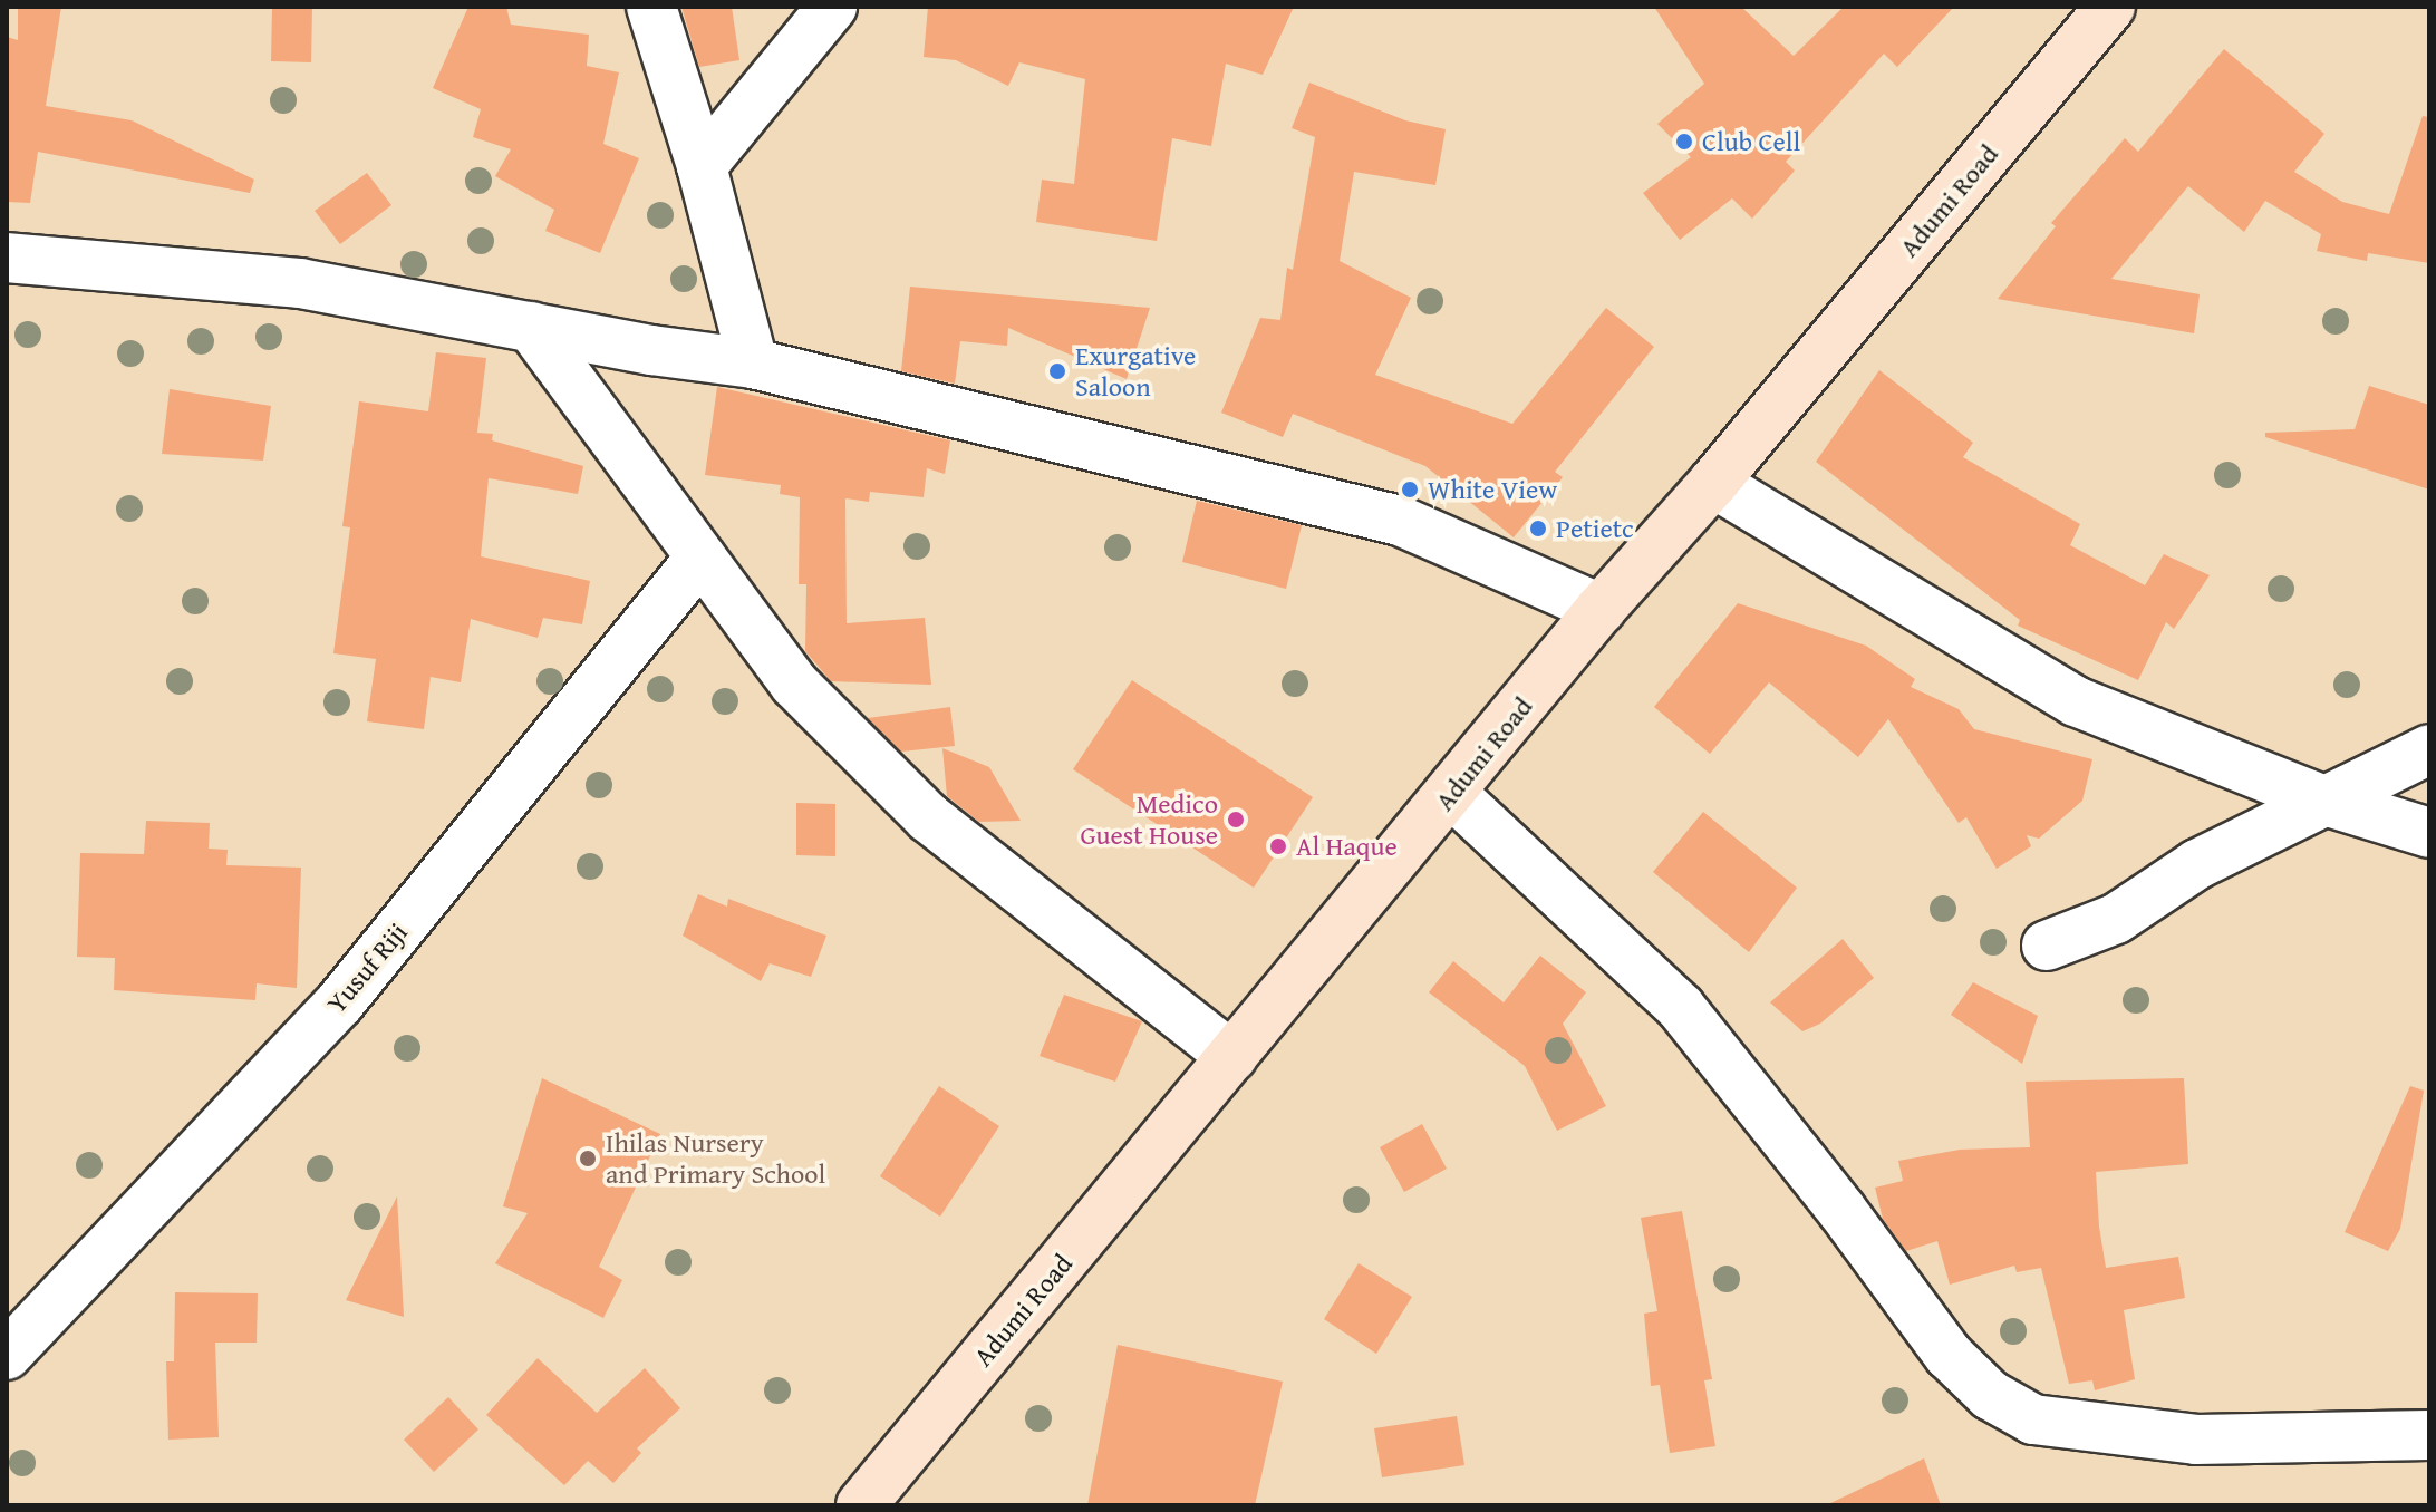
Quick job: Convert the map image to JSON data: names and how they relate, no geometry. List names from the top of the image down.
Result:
{
  "streets": {
    "main road": ["Adumi Road"],
    "street": ["Yusuf Riji"]
  },
  "places": [
    "Club Cell",
    "Exurgative Saloon",
    "White View",
    "Petietc",
    "Medico Guest House",
    "Al Haque",
    "Ihilas Nursery and Primary School"
  ]
}
